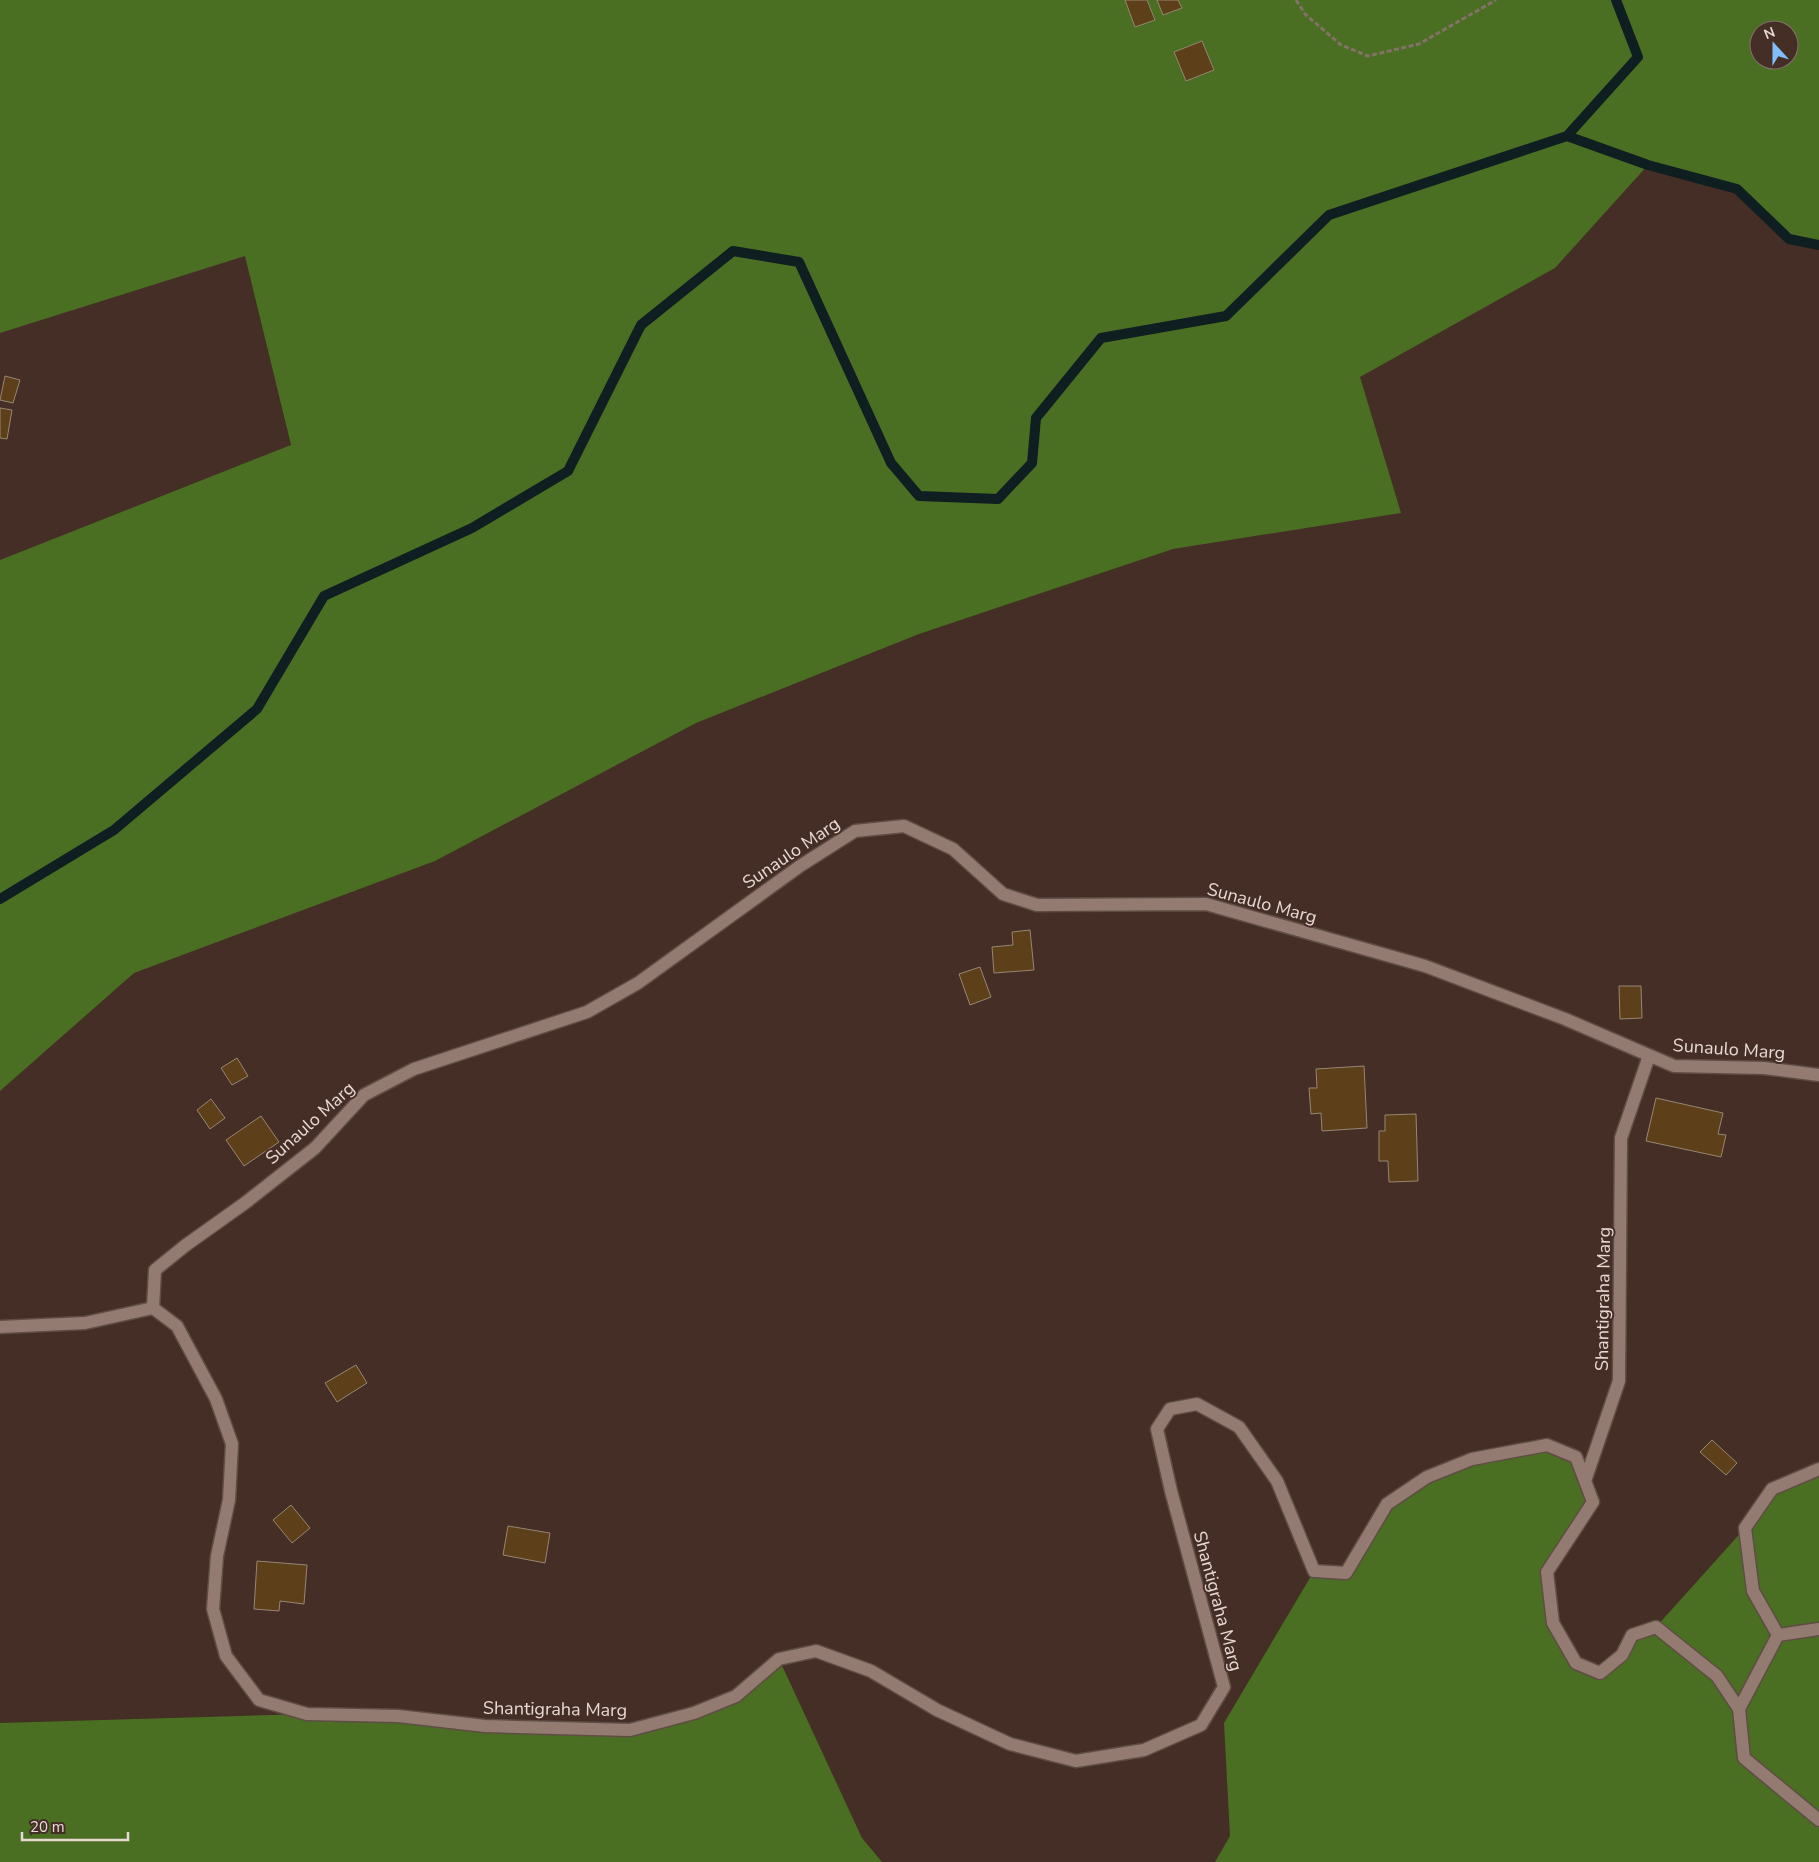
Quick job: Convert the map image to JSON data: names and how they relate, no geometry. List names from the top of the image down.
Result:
{
  "streets": {
    "street": ["Sunaulo Marg", "Shantigraha Marg"]
  },
  "crossings": [
    ["Sunaulo Marg", "Shantigraha Marg"]
  ],
  "scale_bar": "20 m",
  "north": "top"
}
